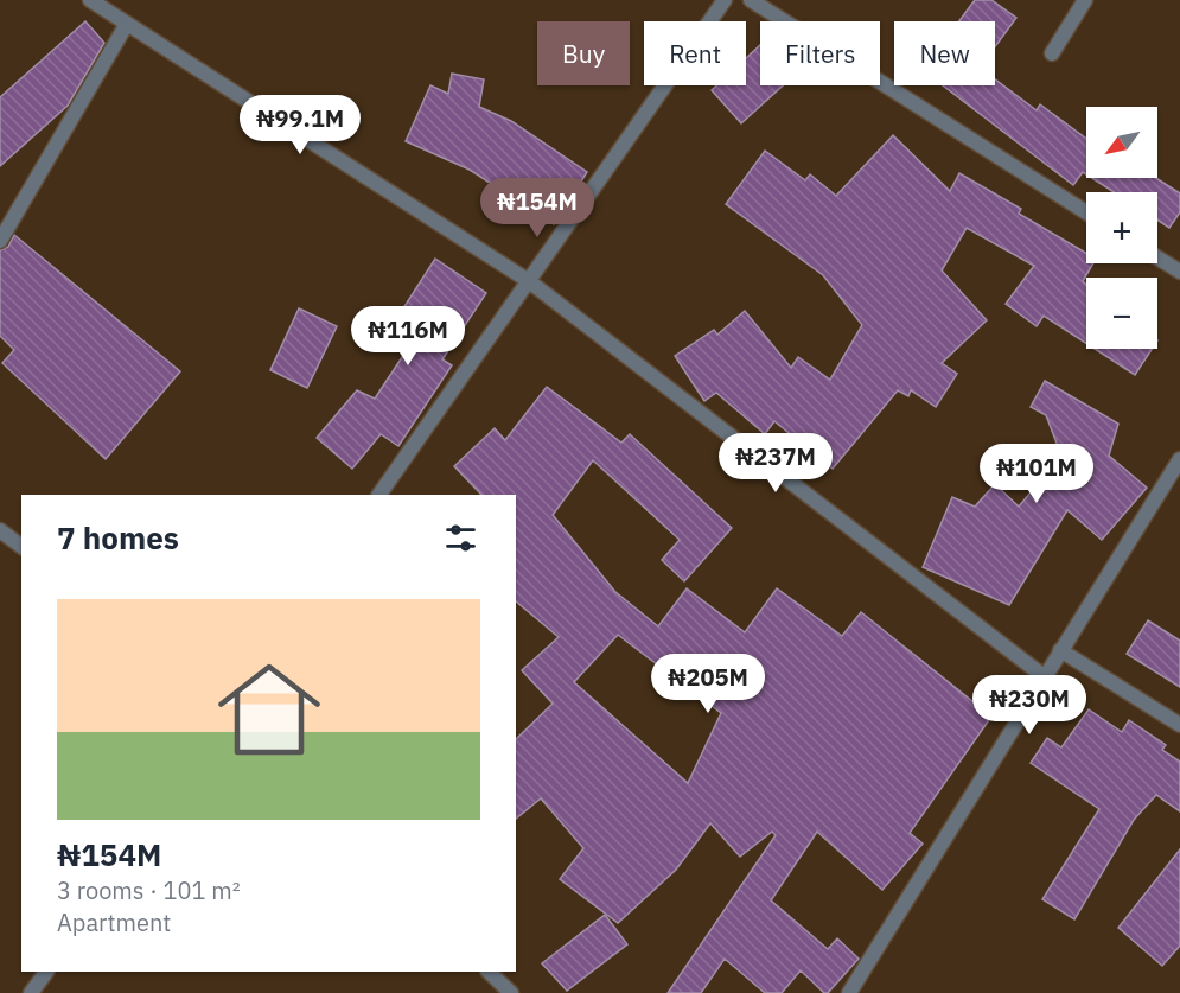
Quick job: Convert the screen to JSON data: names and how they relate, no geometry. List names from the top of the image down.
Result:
{
  "north": "bottom left",
  "page": {
    "chip": [
      "Buy",
      "Rent",
      "Filters",
      "New"
    ],
    "price": [
      "₦99.1M",
      "₦154M",
      "₦116M",
      "₦237M",
      "₦101M",
      "₦205M",
      "₦230M"
    ],
    "map_buttons": ["+", "−"],
    "heading": "7 homes",
    "list": [
      {
        "name": "₦154M",
        "note": "3 rooms · 101 m² · Apartment"
      }
    ]
  }
}
